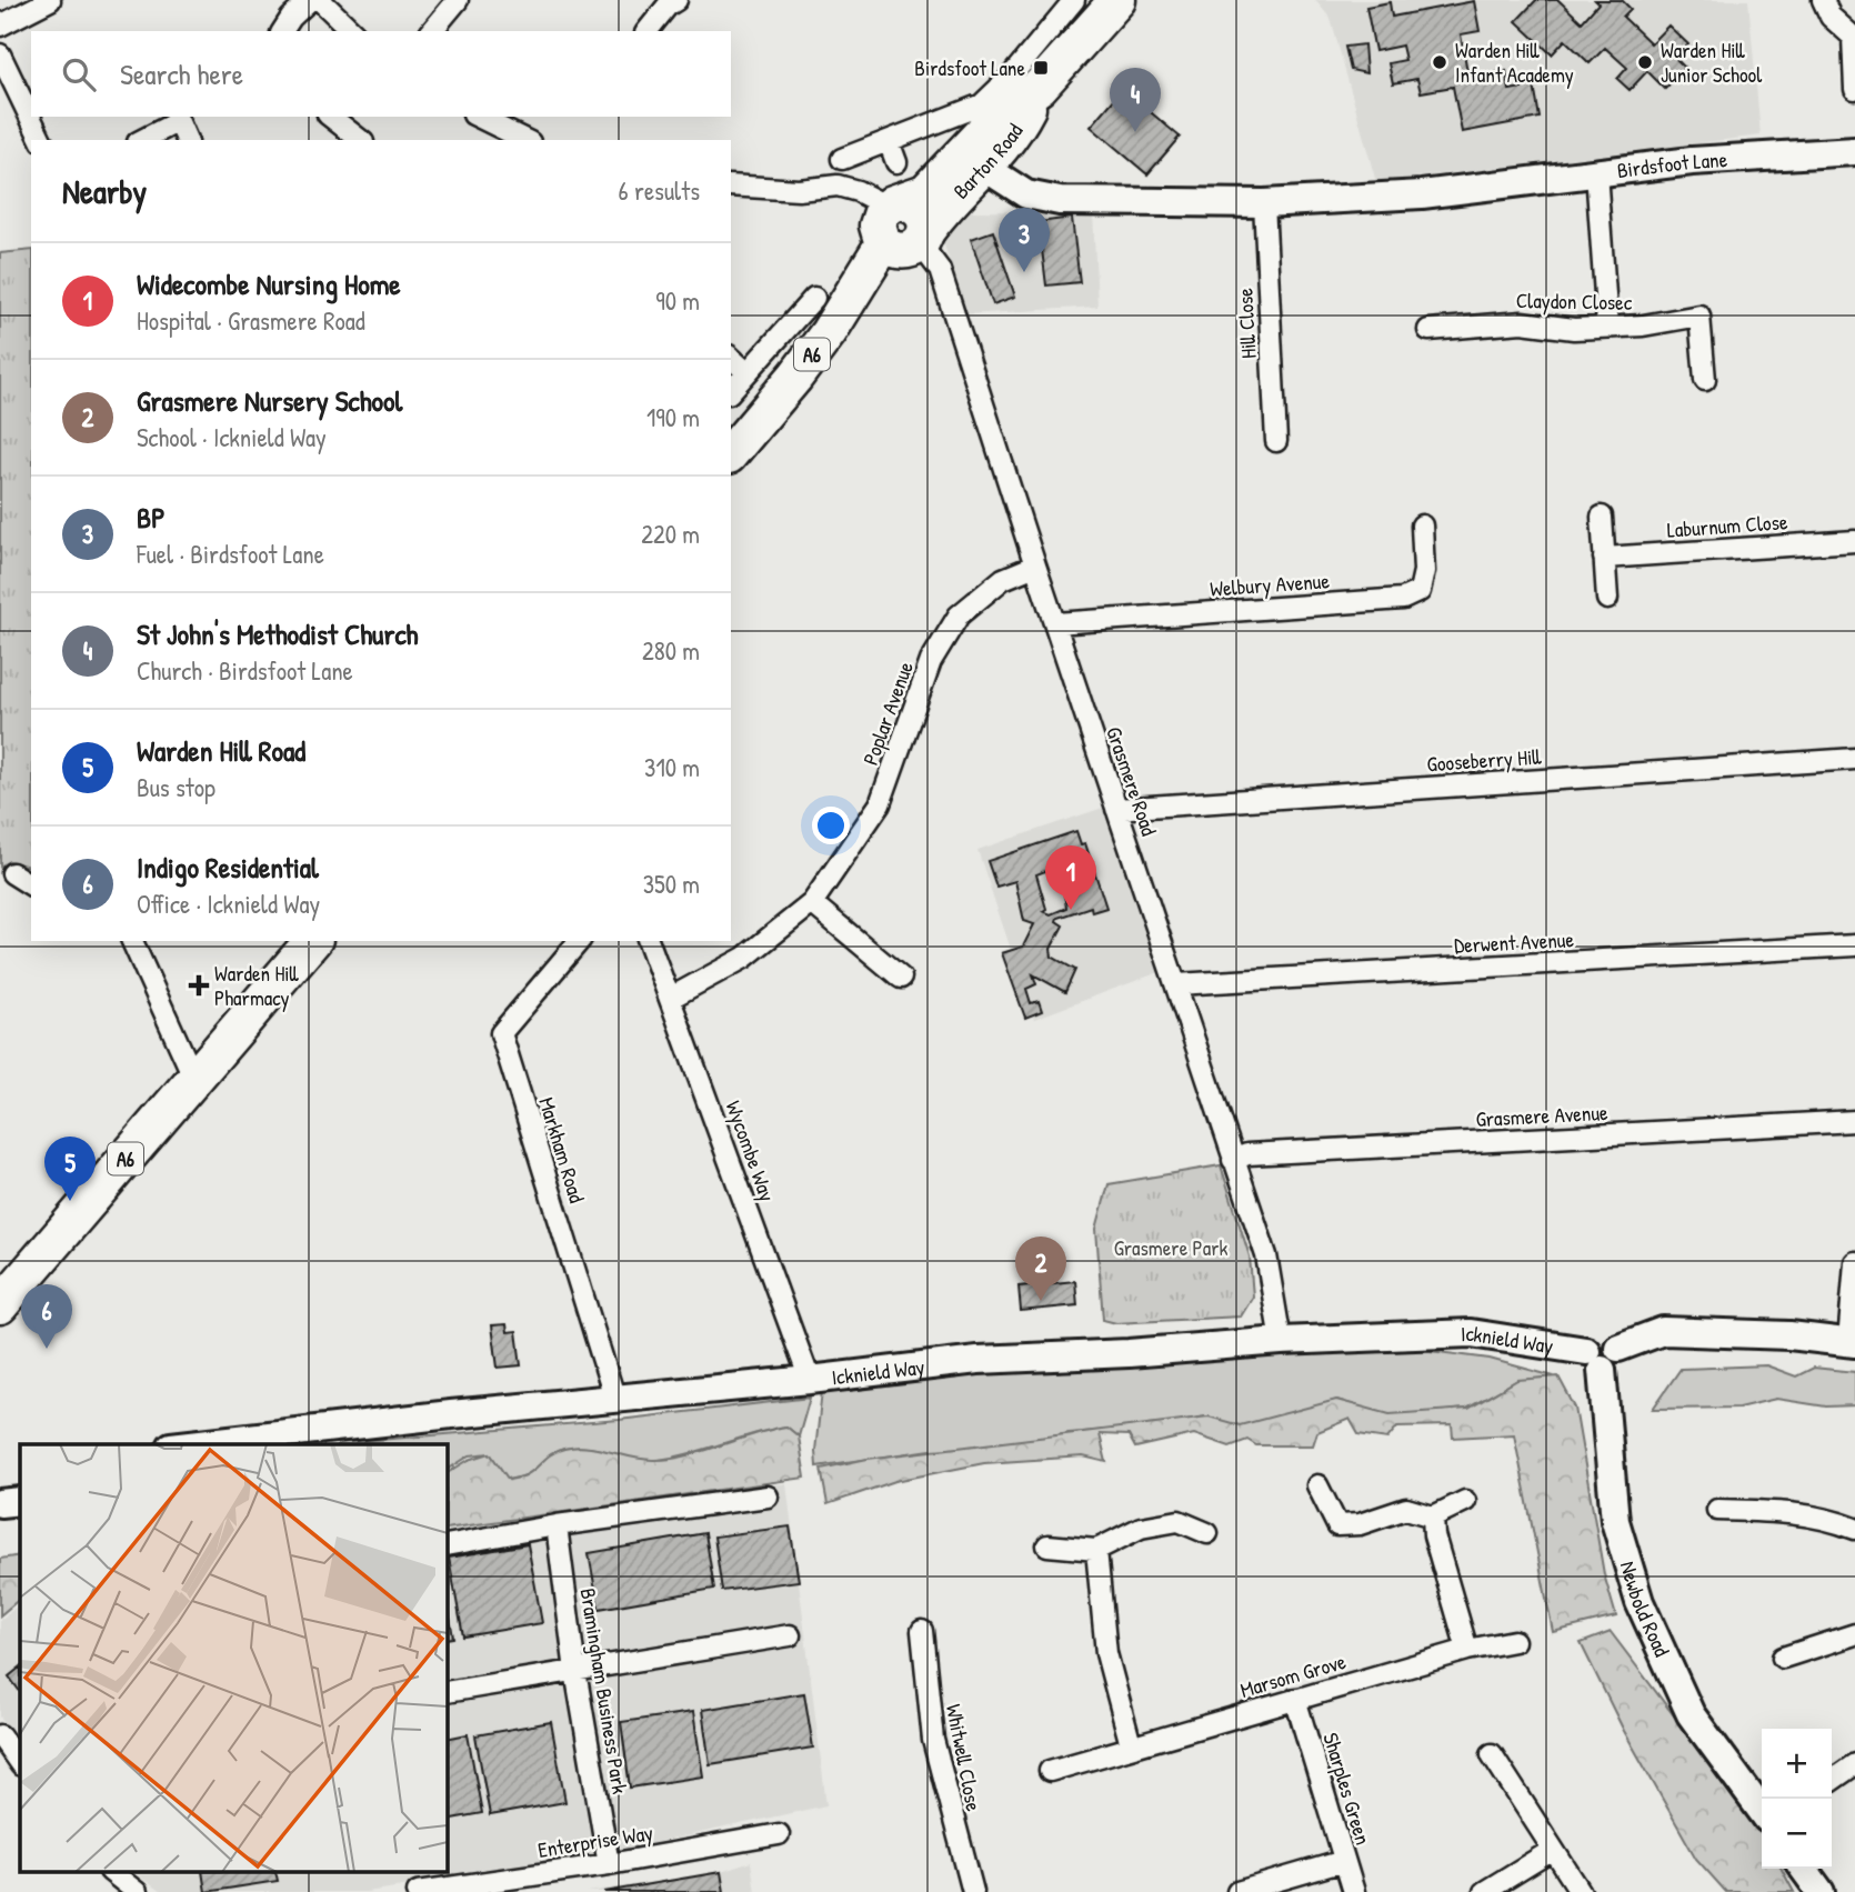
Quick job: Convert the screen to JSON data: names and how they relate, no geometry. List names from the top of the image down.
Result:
{
  "streets": {
    "highway": ["Barton Road", "A6"],
    "street": [
      "Birdsfoot Lane",
      "Claydon Closec",
      "Hill Close",
      "Laburnum Close",
      "Welbury Avenue",
      "Poplar Avenue",
      "Gooseberry Hill",
      "Grasmere Road",
      "Derwent Avenue",
      "Grasmere Avenue",
      "Markham Road",
      "Wycombe Way",
      "Icknield Way",
      "Newbold Road",
      "Marsom Grove",
      "Bramingham Business Park",
      "Whitwell Close",
      "Sharples Green",
      "Enterprise Way"
    ]
  },
  "crossings": [
    ["Barton Road", "Birdsfoot Lane"],
    ["Barton Road", "A6"],
    ["Barton Road", "Grasmere Road"],
    ["Birdsfoot Lane", "Hill Close"],
    ["A6", "Grasmere Road"],
    ["Welbury Avenue", "Grasmere Road"],
    ["Poplar Avenue", "Grasmere Road"],
    ["Poplar Avenue", "Wycombe Way"],
    ["Gooseberry Hill", "Grasmere Road"],
    ["Grasmere Road", "Derwent Avenue"],
    ["Grasmere Road", "Grasmere Avenue"],
    ["Grasmere Road", "Icknield Way"],
    ["Markham Road", "Icknield Way"],
    ["Wycombe Way", "Icknield Way"],
    ["Icknield Way", "Newbold Road"],
    ["Marsom Grove", "Sharples Green"],
    ["Bramingham Business Park", "Enterprise Way"]
  ],
  "parks": ["Grasmere Park"],
  "places": {
    "other": ["Warden Hill Infant Academy", "Warden Hill Junior School"],
    "transit": ["Birdsfoot Lane"],
    "health": ["Warden Hill Pharmacy"]
  },
  "page": {
    "search": "Search here",
    "pins": [
      "4",
      "3",
      "1",
      "5",
      "2",
      "6"
    ],
    "heading": ["Nearby", "6 results"],
    "list": [
      {
        "mark": "1",
        "name": "Widecombe Nursing Home",
        "note": "Hospital · Grasmere Road",
        "value": "90 m"
      },
      {
        "mark": "2",
        "name": "Grasmere Nursery School",
        "note": "School · Icknield Way",
        "value": "190 m"
      },
      {
        "mark": "3",
        "name": "BP",
        "note": "Fuel · Birdsfoot Lane",
        "value": "220 m"
      },
      {
        "mark": "4",
        "name": "St John's Methodist Church",
        "note": "Church · Birdsfoot Lane",
        "value": "280 m"
      },
      {
        "mark": "5",
        "name": "Warden Hill Road",
        "note": "Bus stop",
        "value": "310 m"
      },
      {
        "mark": "6",
        "name": "Indigo Residential",
        "note": "Office · Icknield Way",
        "value": "350 m"
      }
    ],
    "map_buttons": ["+", "−"]
  }
}
